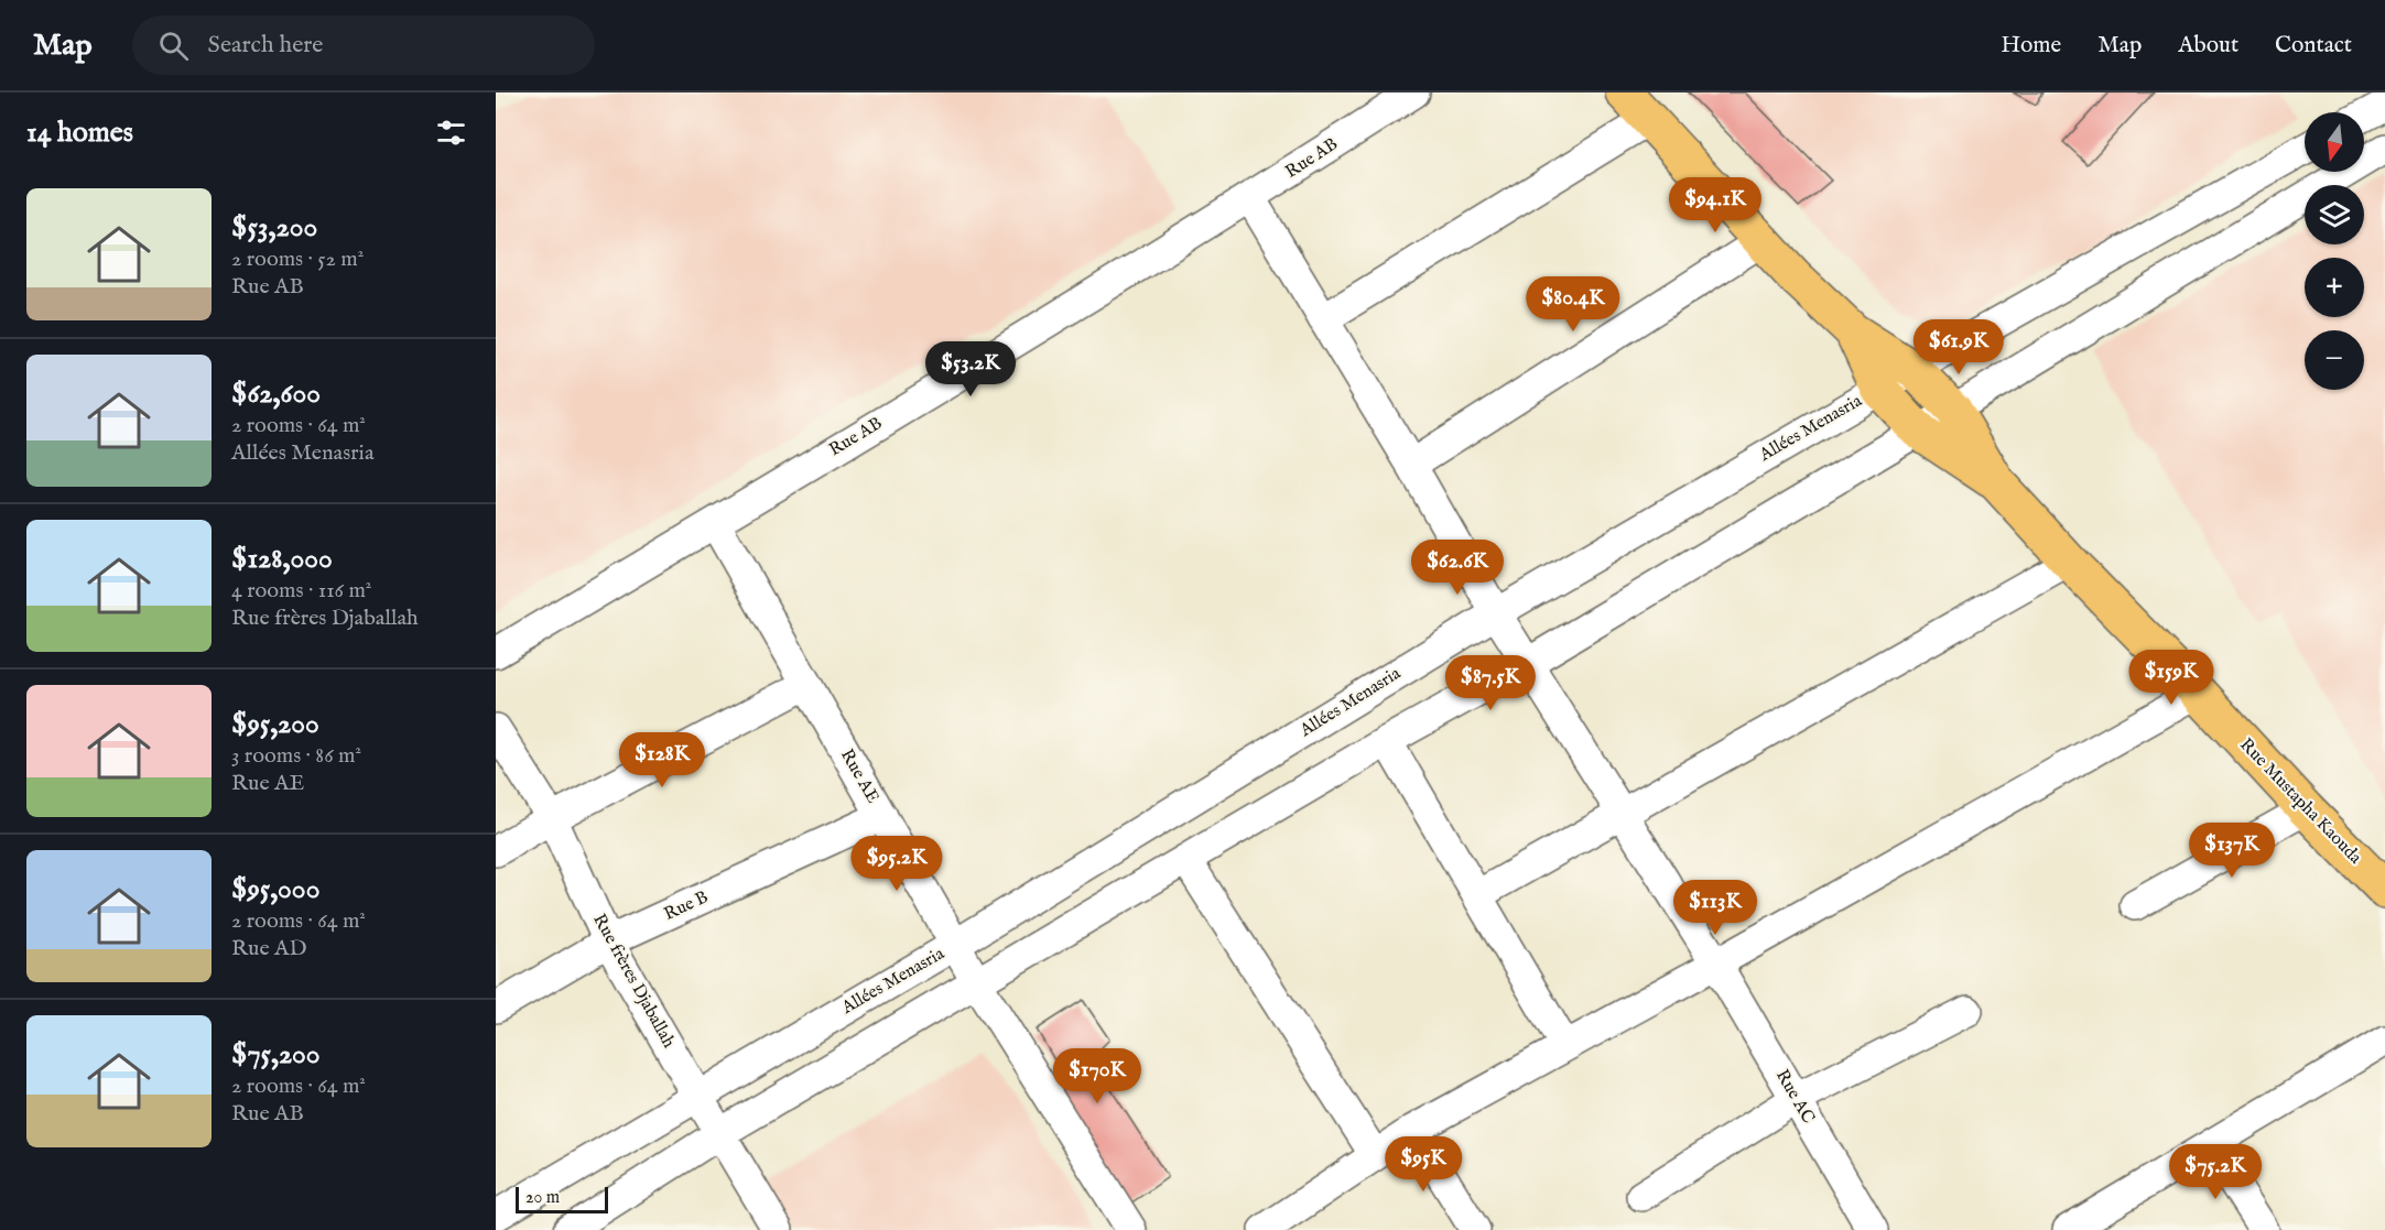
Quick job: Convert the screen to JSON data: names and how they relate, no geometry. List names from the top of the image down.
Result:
{
  "streets": {
    "main road": ["Rue Mustapha Kaouda"],
    "street": [
      "Rue AB",
      "Allées Menasria",
      "Rue AE",
      "Rue B",
      "Rue frères Djaballah",
      "Rue AC"
    ]
  },
  "crossings": [
    ["Rue AB", "Rue AE"],
    ["Rue AB", "Rue AC"],
    ["Allées Menasria", "Rue AE"],
    ["Allées Menasria", "Rue Mustapha Kaouda"],
    ["Allées Menasria", "Rue frères Djaballah"],
    ["Allées Menasria", "Rue AC"],
    ["Rue AE", "Rue B"],
    ["Rue B", "Rue frères Djaballah"]
  ],
  "scale_bar": "20 m",
  "north": "bottom",
  "page": {
    "header": "Map",
    "search": "Search here",
    "nav": [
      "Home",
      "Map",
      "About",
      "Contact"
    ],
    "heading": "14 homes",
    "map_buttons": ["+", "−"],
    "list": [
      {
        "name": "$53,200",
        "note": "2 rooms · 52 m² · Rue AB"
      },
      {
        "name": "$62,600",
        "note": "2 rooms · 64 m² · Allées Menasria"
      },
      {
        "name": "$128,000",
        "note": "4 rooms · 116 m² · Rue frères Djaballah"
      },
      {
        "name": "$95,200",
        "note": "3 rooms · 86 m² · Rue AE"
      },
      {
        "name": "$95,000",
        "note": "2 rooms · 64 m² · Rue AD"
      },
      {
        "name": "$75,200",
        "note": "2 rooms · 64 m² · Rue AB"
      }
    ],
    "price": [
      "$94.1K",
      "$80.4K",
      "$61.9K",
      "$53.2K",
      "$62.6K",
      "$159K",
      "$87.5K",
      "$128K",
      "$137K",
      "$95.2K",
      "$113K",
      "$170K",
      "$95K",
      "$75.2K"
    ],
    "scale": "20 m"
  }
}
